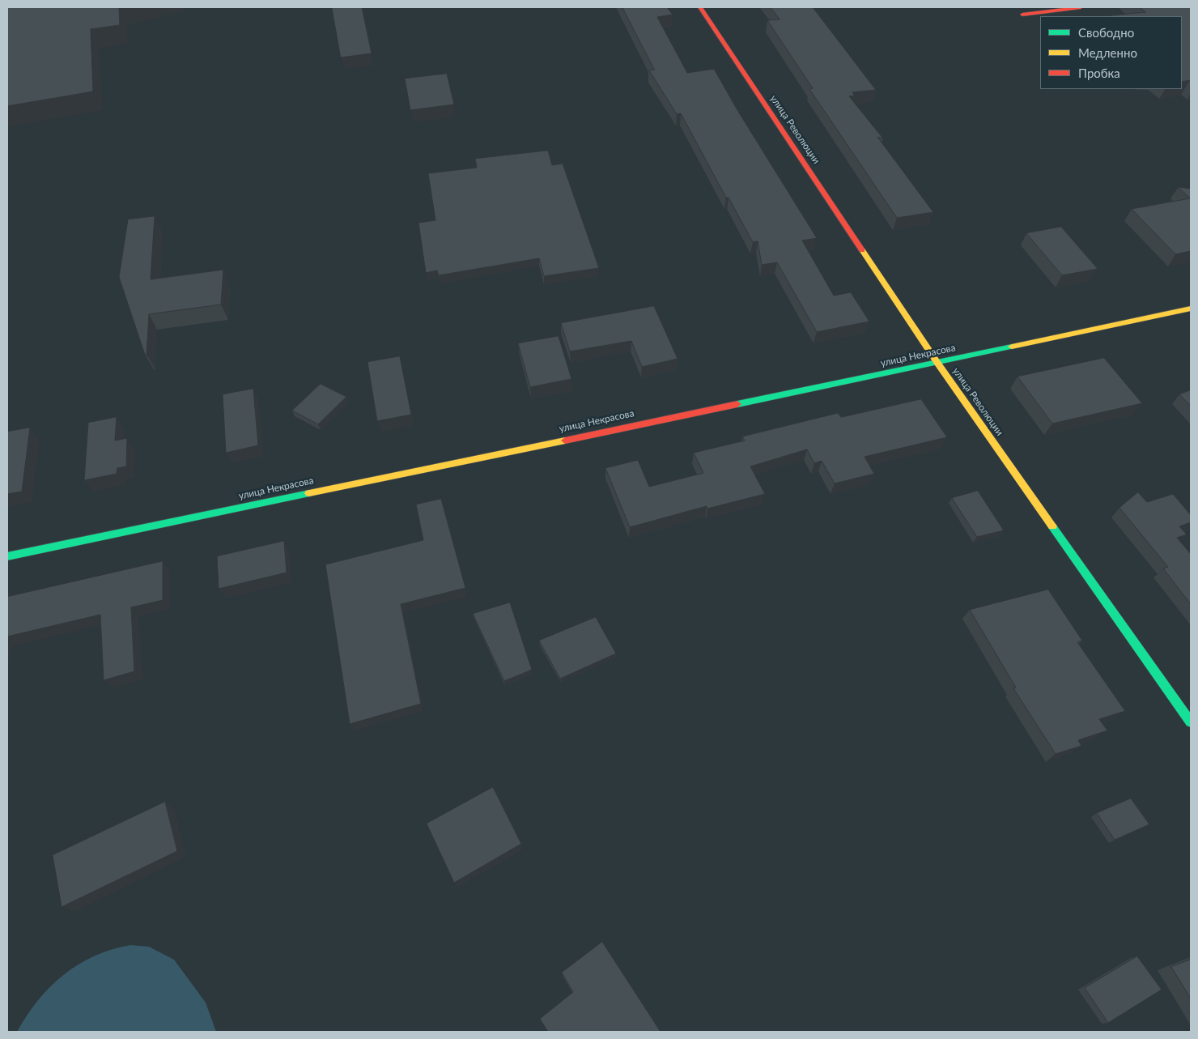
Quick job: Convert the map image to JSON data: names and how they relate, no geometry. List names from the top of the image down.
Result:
{
  "streets": {
    "street": ["улица Революции", "улица Некрасова"]
  },
  "crossings": [
    ["улица Революции", "улица Некрасова"]
  ],
  "legend": ["Свободно", "Медленно", "Пробка"]
}
